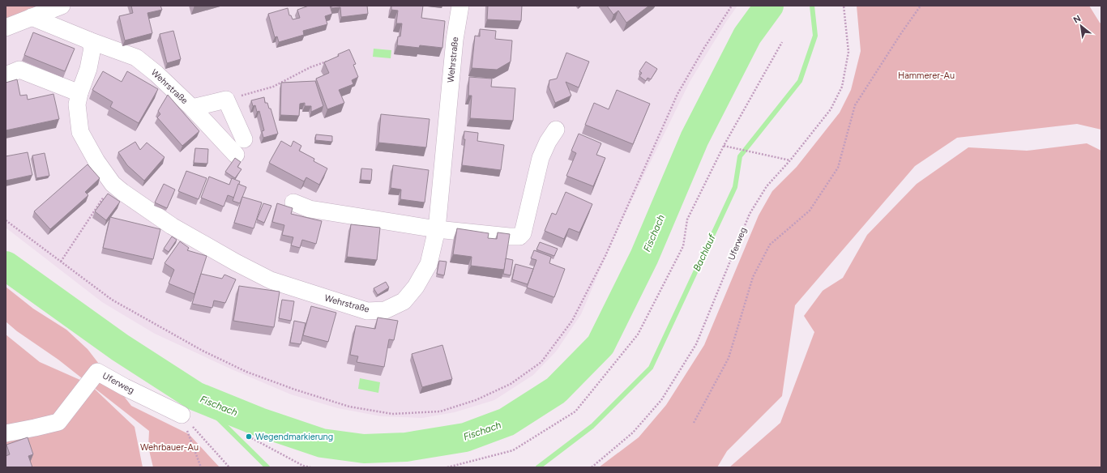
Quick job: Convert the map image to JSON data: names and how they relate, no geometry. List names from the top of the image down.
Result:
{
  "streets": {
    "street": ["Wehrstraße", "Uferweg"]
  },
  "water": ["Fischach", "Bachlauf"],
  "parks": ["Hammerer-Au", "Wehrbauer-Au"],
  "places": ["Wegendmarkierung"],
  "north": "top left"
}
